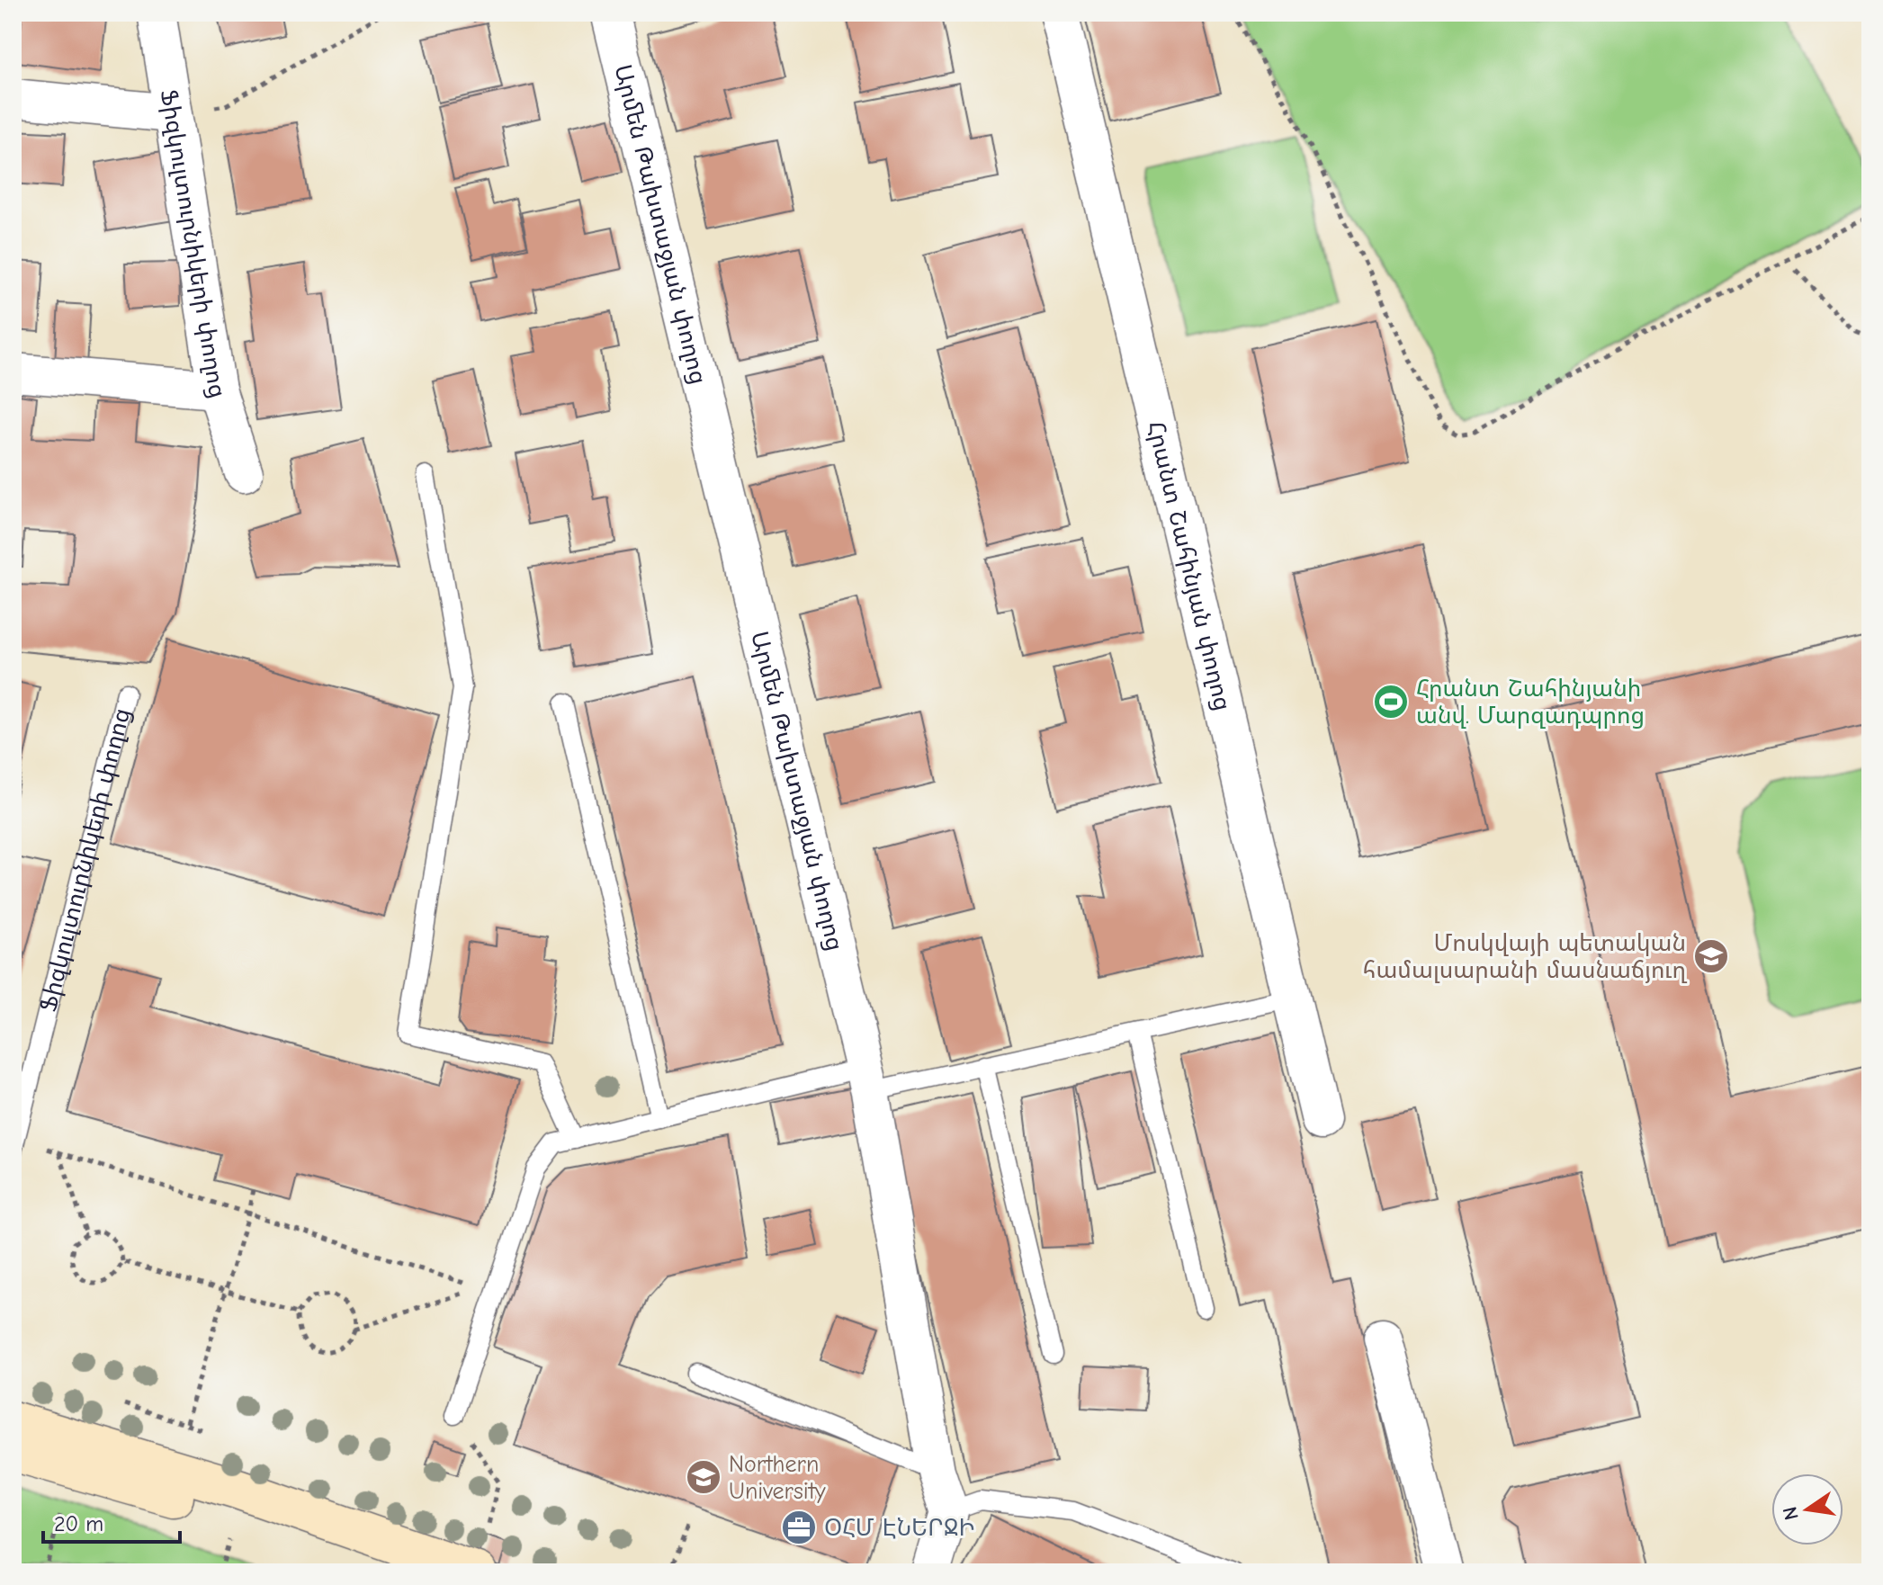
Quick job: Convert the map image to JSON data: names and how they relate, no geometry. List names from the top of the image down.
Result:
{
  "streets": {
    "street": ["Արմեն Թախտաջյան փողոց", "Ֆիզկուլտուրնիկերի փողոց", "Հրանտ Շահինյան փողոց"]
  },
  "places": {
    "sports": ["Հրանտ Շահինյանի անվ. Մարզադպրոց"],
    "school or university": ["Մոսկվայի պետական համալսարանի մասնաճյուղ", "Northern University"],
    "office": ["ՕՀՄ ԷՆԵՐՋԻ"]
  },
  "scale_bar": "20 m",
  "north": "left"
}
